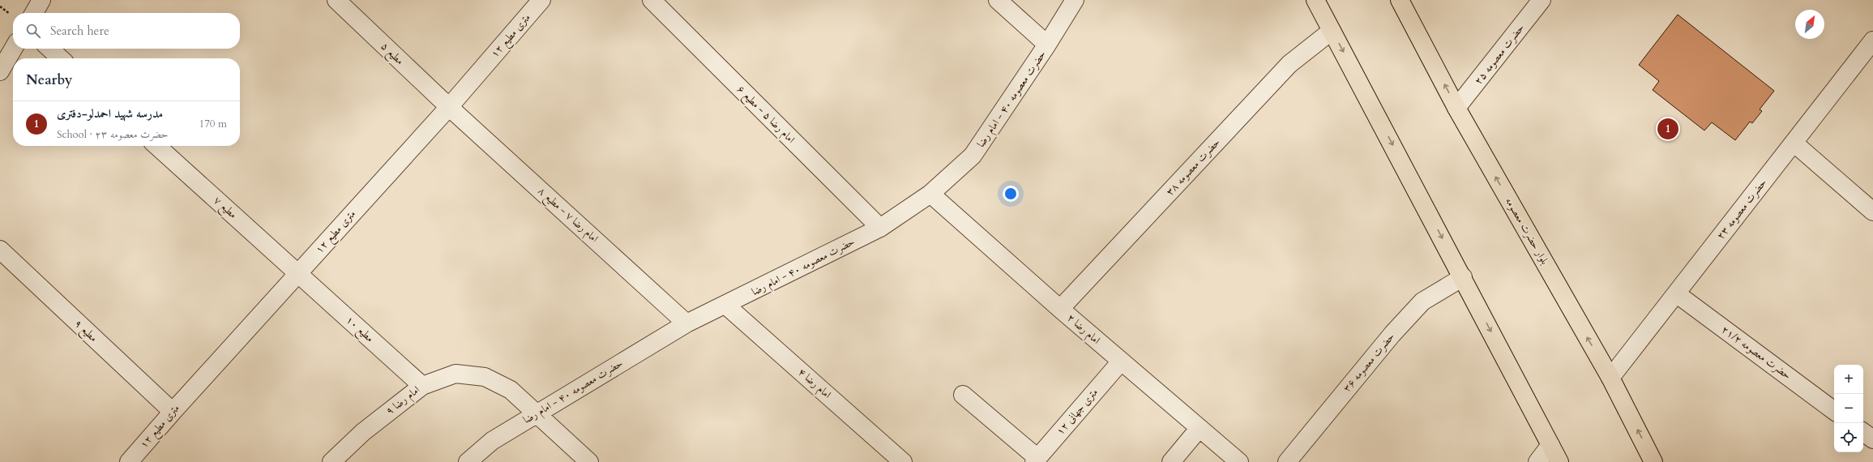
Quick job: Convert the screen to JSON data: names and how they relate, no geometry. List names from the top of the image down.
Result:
{
  "streets": {
    "main road": ["بلوار حضرت معصومه"],
    "street": [
      "۱۲ متری مطیع",
      "مطیع ۵",
      "حضرت معصومه ۲۵",
      "حضرت معصومه ۴۰ - امام رضا",
      "امام رضا ۵ - مطیع ۶",
      "حضرت معصومه ۳۸",
      "مطیع ۷",
      "حضرت معصومه ۲۳",
      "امام رضا ۷ - مطیع ۸",
      "مطیع ۱۰",
      "امام رضا ۲",
      "مطیع ۹",
      "حضرت معصومه ۲۱/۲",
      "حضرت معصومه ۳۶",
      "امام رضا ۴",
      "امام رضا ۹",
      "۱۲ متری جهانی"
    ]
  },
  "crossings": [
    ["۱۲ متری مطیع", "مطیع ۵"],
    ["۱۲ متری مطیع", "مطیع ۷"],
    ["۱۲ متری مطیع", "امام رضا ۷ - مطیع ۸"],
    ["۱۲ متری مطیع", "مطیع ۱۰"],
    ["۱۲ متری مطیع", "مطیع ۹"],
    ["مطیع ۵", "امام رضا ۷ - مطیع ۸"],
    ["حضرت معصومه ۲۵", "بلوار حضرت معصومه"],
    ["حضرت معصومه ۴۰ - امام رضا", "امام رضا ۵ - مطیع ۶"],
    ["حضرت معصومه ۴۰ - امام رضا", "امام رضا ۷ - مطیع ۸"],
    ["حضرت معصومه ۴۰ - امام رضا", "امام رضا ۲"],
    ["حضرت معصومه ۴۰ - امام رضا", "امام رضا ۴"],
    ["حضرت معصومه ۴۰ - امام رضا", "امام رضا ۹"],
    ["حضرت معصومه ۳۸", "امام رضا ۲"],
    ["مطیع ۷", "مطیع ۱۰"],
    ["حضرت معصومه ۲۳", "بلوار حضرت معصومه"],
    ["حضرت معصومه ۲۳", "حضرت معصومه ۲۱/۲"],
    ["مطیع ۱۰", "امام رضا ۹"],
    ["امام رضا ۲", "۱۲ متری جهانی"]
  ],
  "north": "top right",
  "page": {
    "search": "Search here",
    "heading": "Nearby",
    "list": [
      {
        "mark": "1",
        "name": "مدرسه شهید احمدلو-دفتری",
        "note": "School · حضرت معصومه ۲۳",
        "value": "170 m"
      }
    ],
    "pins": "1",
    "map_buttons": ["+", "−"]
  }
}
